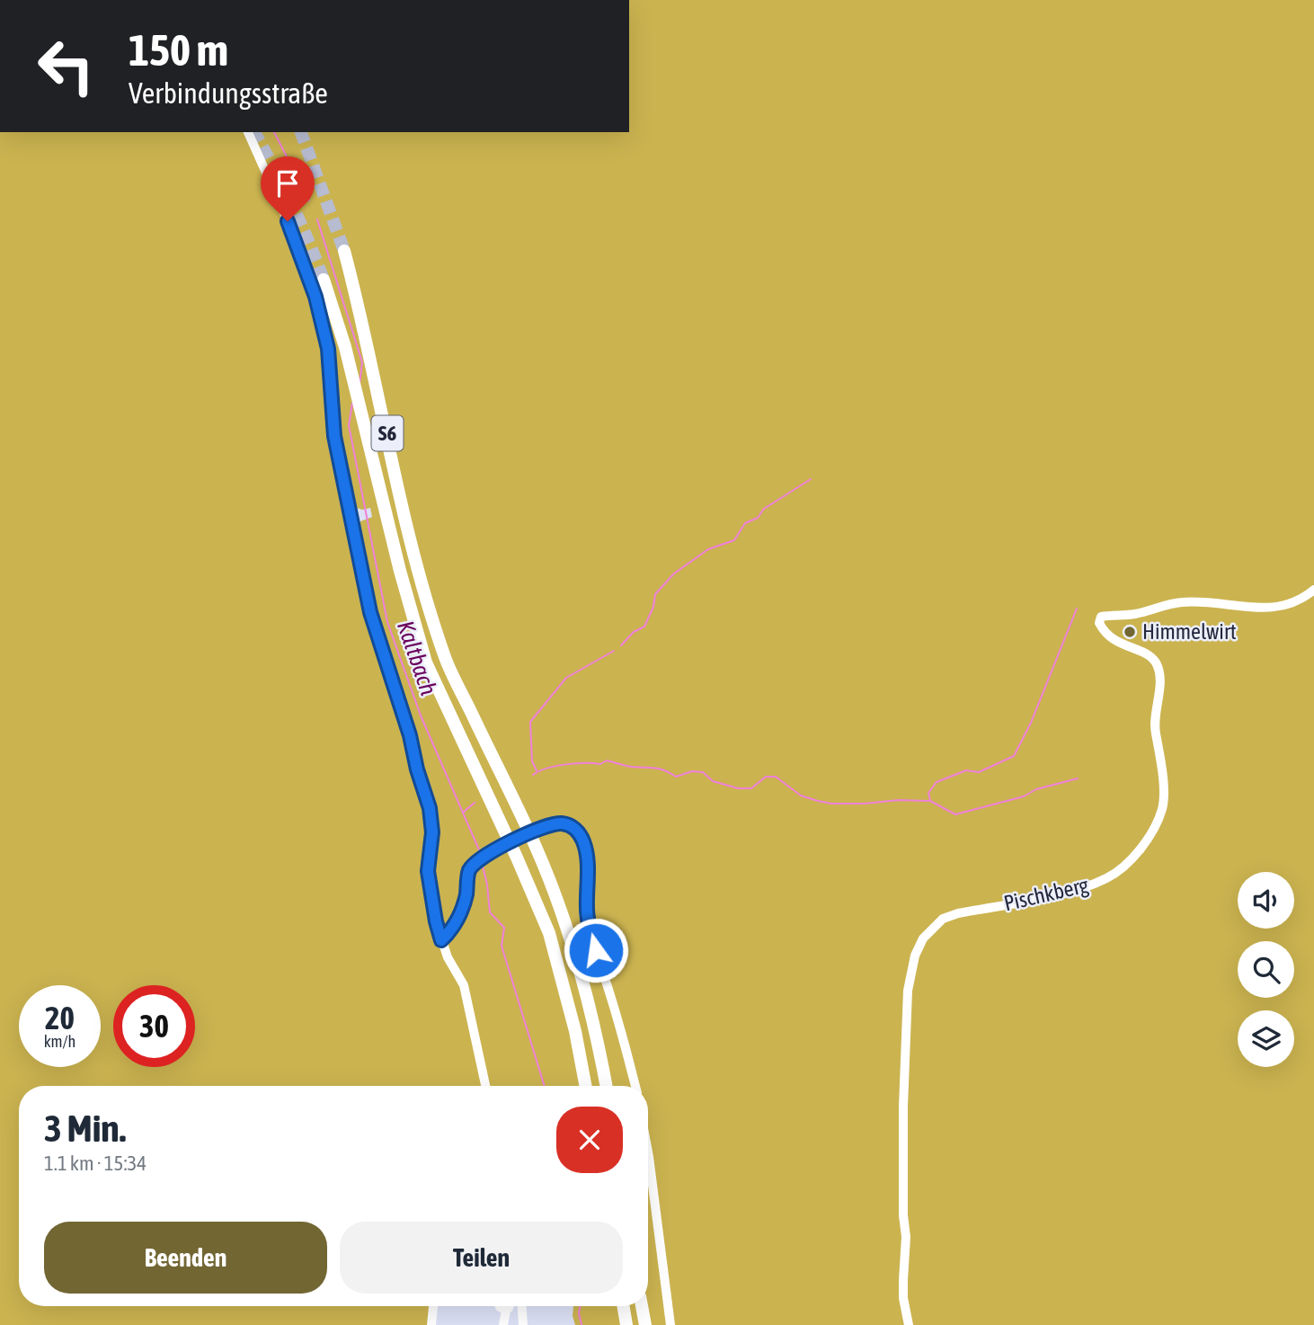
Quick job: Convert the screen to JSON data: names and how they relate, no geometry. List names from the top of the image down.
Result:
{
  "streets": {
    "highway": ["S6"],
    "street": ["Pischkberg"]
  },
  "water": ["Kaltbach"],
  "places": ["Himmelwirt"],
  "page": {
    "turn": ["150 m", "Verbindungsstraße"],
    "speed": "20 km/h",
    "limit": "30",
    "heading": ["3 Min.", "1.1 km · 15:34"],
    "buttons": ["Beenden", "Teilen"]
  }
}
